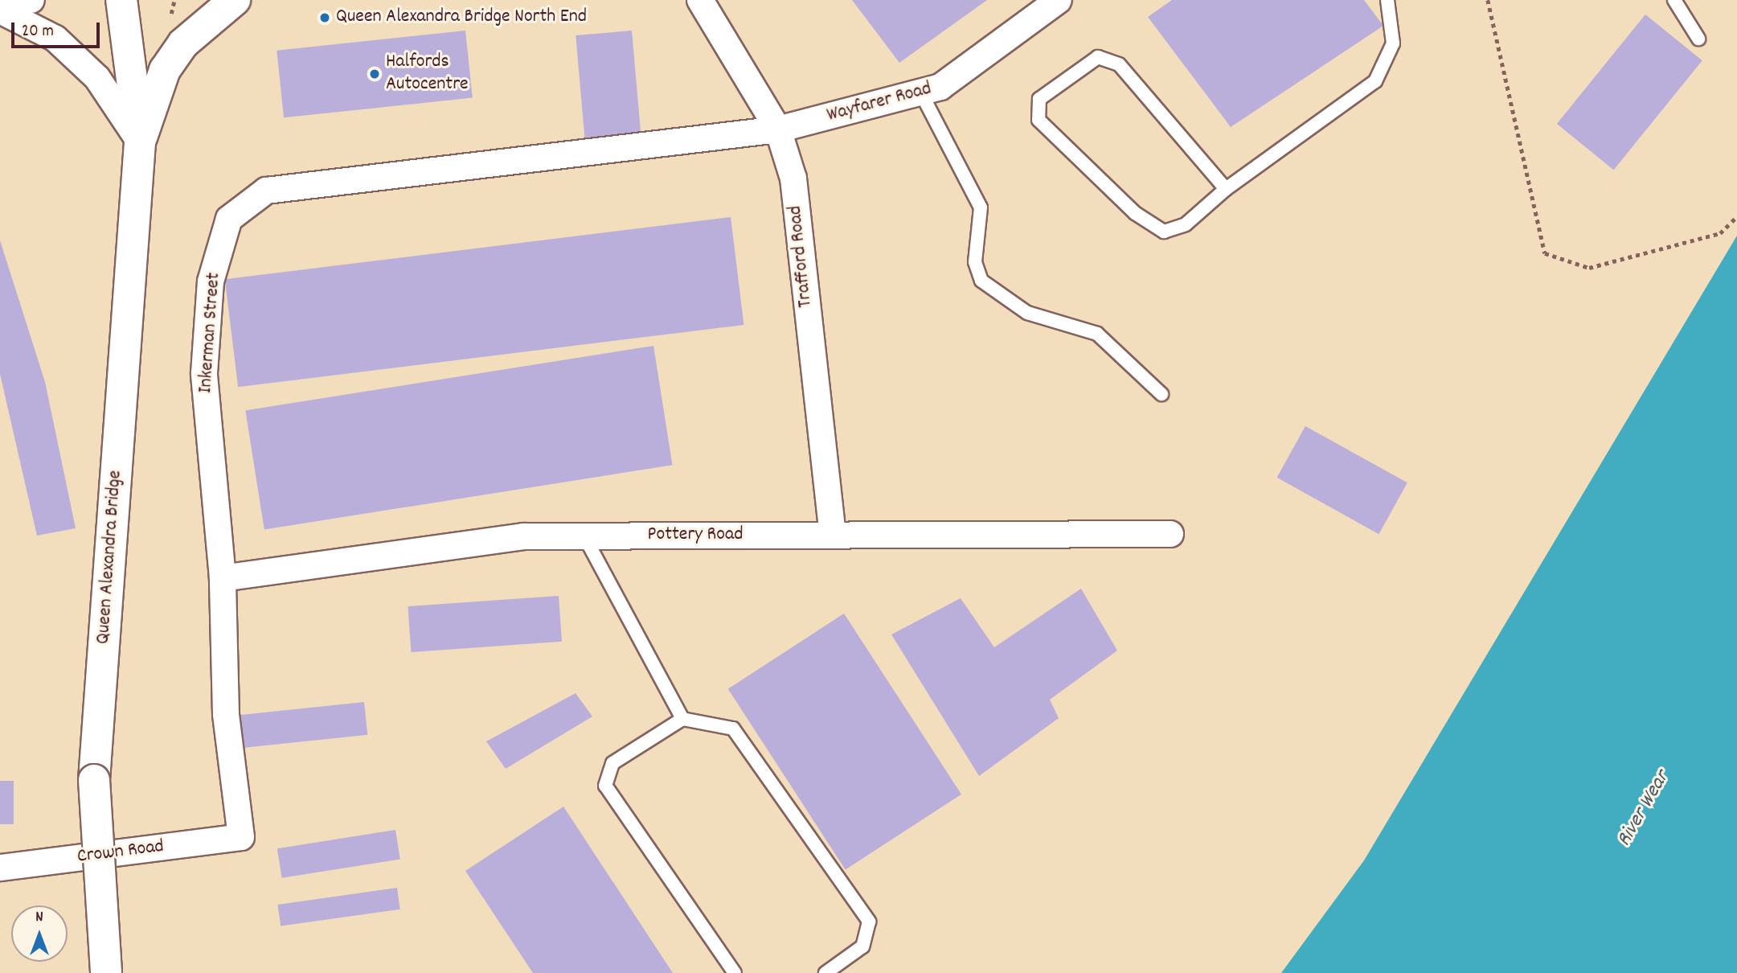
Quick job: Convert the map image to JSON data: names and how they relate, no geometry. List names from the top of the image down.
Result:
{
  "streets": {
    "main road": ["Queen Alexandra Bridge"],
    "street": [
      "Wayfarer Road",
      "Trafford Road",
      "Inkerman Street",
      "Pottery Road",
      "Crown Road"
    ]
  },
  "crossings": [
    ["Wayfarer Road", "Trafford Road"],
    ["Wayfarer Road", "Inkerman Street"],
    ["Trafford Road", "Pottery Road"],
    ["Inkerman Street", "Pottery Road"],
    ["Inkerman Street", "Crown Road"]
  ],
  "water": ["River Wear"],
  "places": ["Queen Alexandra Bridge North End", "Halfords Autocentre"],
  "scale_bar": "20 m",
  "north": "top"
}
